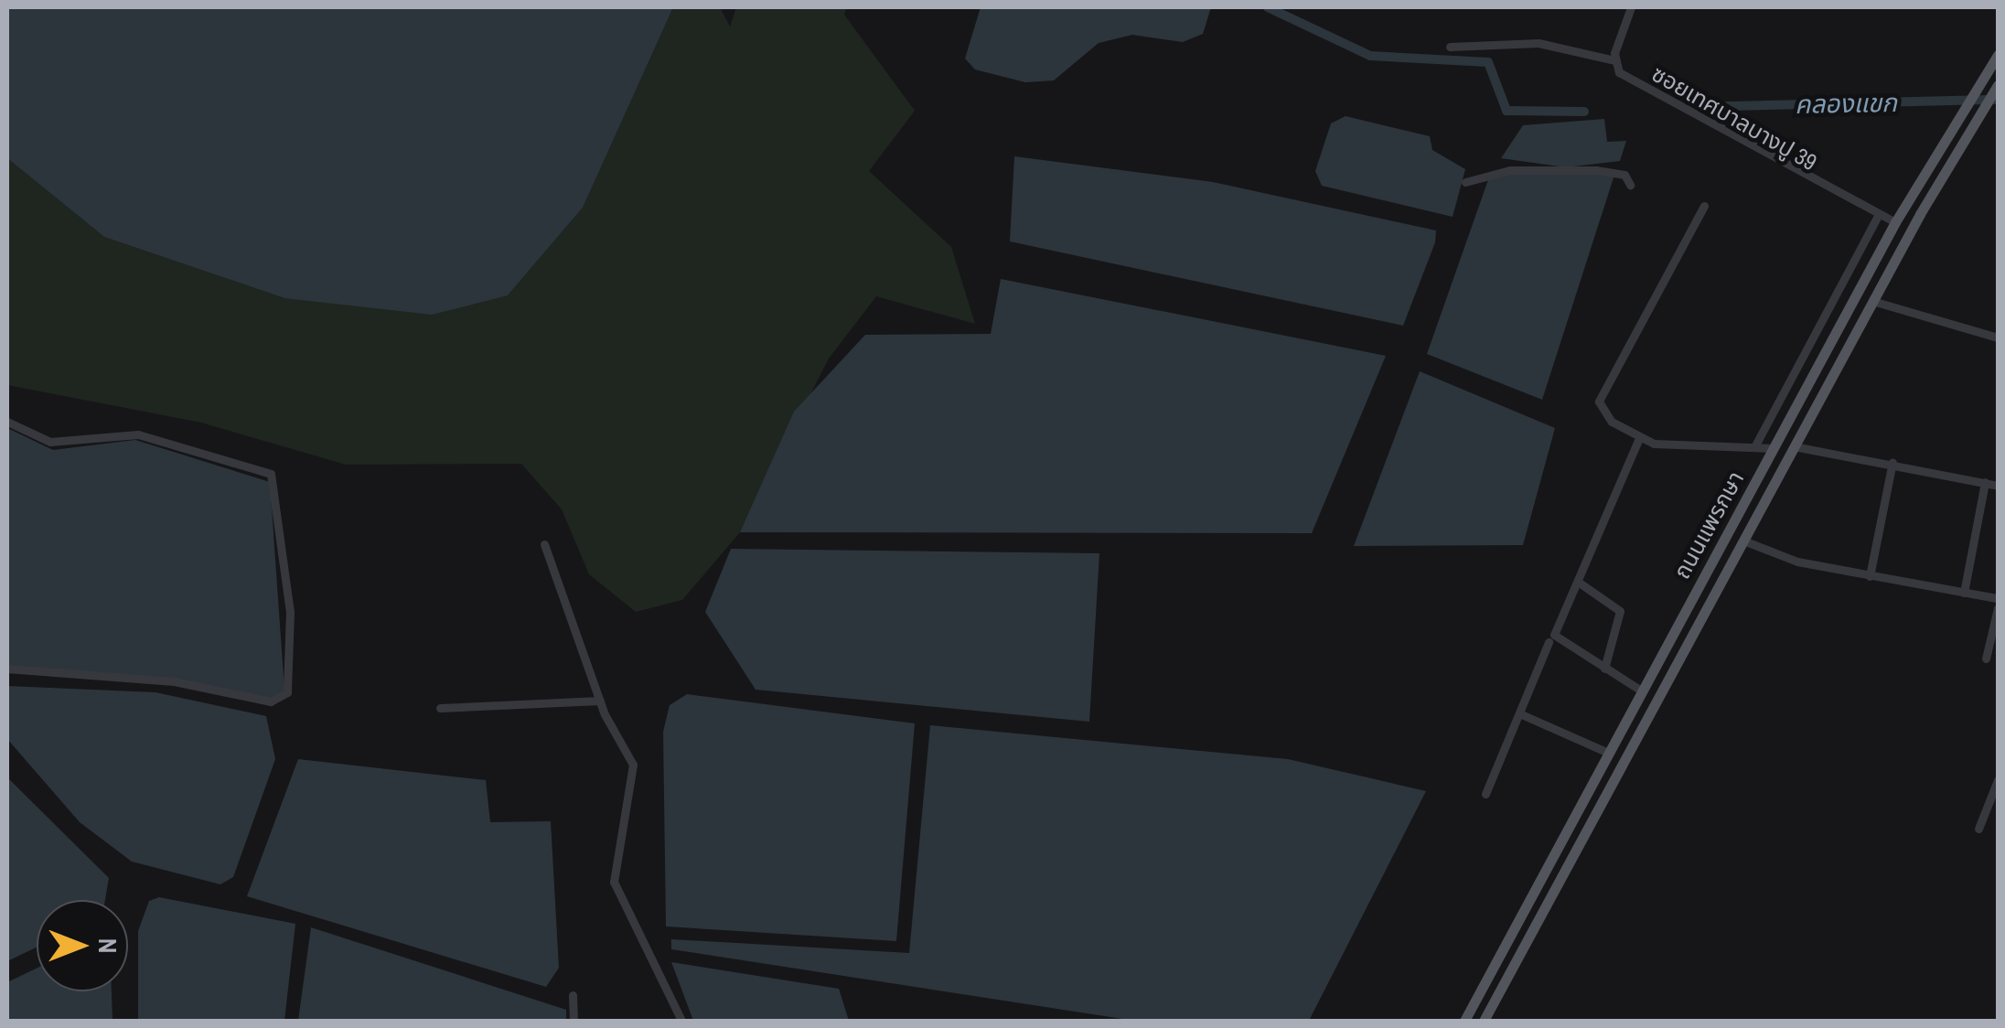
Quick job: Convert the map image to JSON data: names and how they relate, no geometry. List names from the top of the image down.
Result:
{
  "streets": {
    "main road": ["ถนนแพรกษา"],
    "street": ["ซอยเทศบาลบางปู 39"]
  },
  "crossings": [
    ["ซอยเทศบาลบางปู 39", "ถนนแพรกษา"]
  ],
  "water": ["คลองแขก"],
  "north": "right"
}
